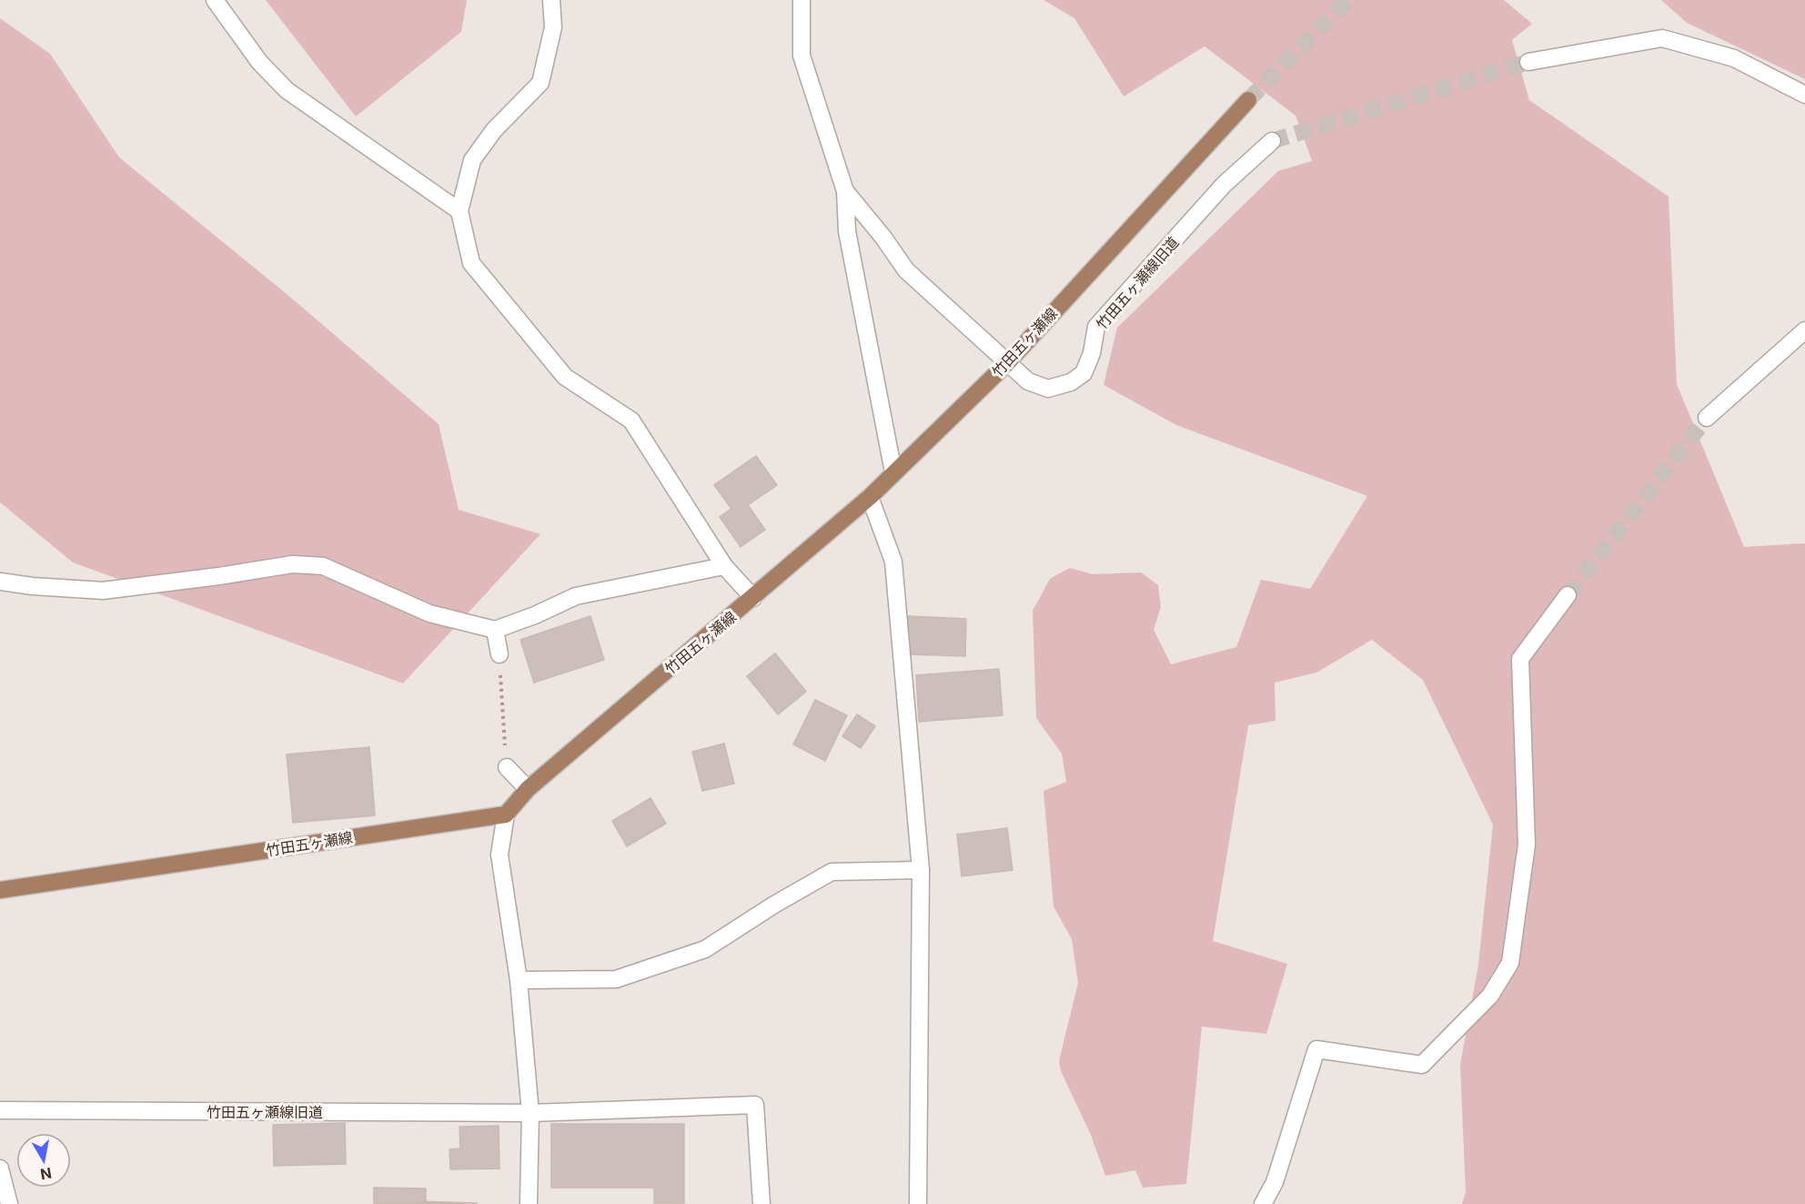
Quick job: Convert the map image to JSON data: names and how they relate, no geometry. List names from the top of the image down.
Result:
{
  "streets": {
    "main road": ["竹田五ヶ瀬線"],
    "street": ["竹田五ヶ瀬線旧道"]
  },
  "crossings": [
    ["竹田五ヶ瀬線旧道", "竹田五ヶ瀬線"]
  ],
  "north": "bottom"
}
